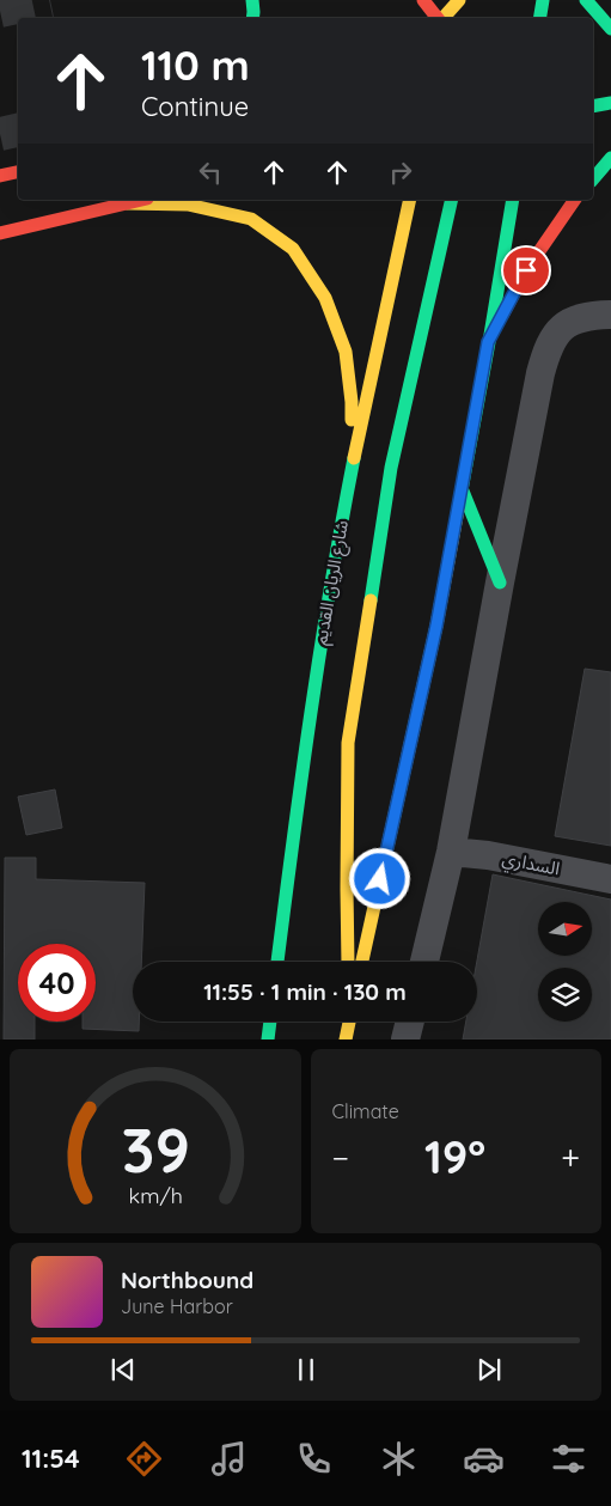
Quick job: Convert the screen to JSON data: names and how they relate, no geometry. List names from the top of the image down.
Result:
{
  "streets": {
    "main road": ["شارع الريان القديم"],
    "street": ["السداري"]
  },
  "north": "right",
  "page": {
    "turn": ["110 m", "Continue"],
    "limit": "40",
    "trip": "11:55 · 1 min · 130 m",
    "tile": "Climate",
    "heat": ["−", "19°", "+"],
    "song": ["Northbound", "June Harbor"],
    "tabs": "11:54",
    "gauge": ["39", "km/h"]
  }
}
